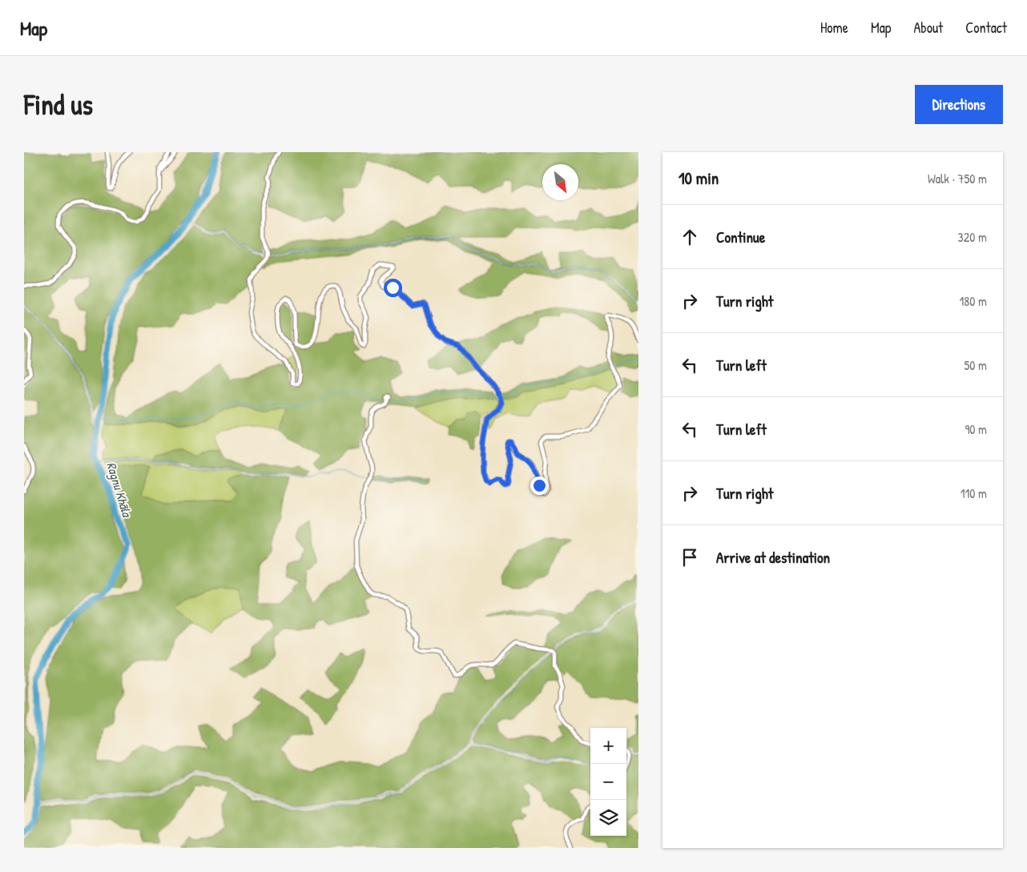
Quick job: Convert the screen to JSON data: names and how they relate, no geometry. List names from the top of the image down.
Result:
{
  "water": ["Ragnu Khāla"],
  "north": "bottom right",
  "page": {
    "header": "Map",
    "nav": [
      "Home",
      "Map",
      "About",
      "Contact"
    ],
    "buttons": "Directions",
    "title": "Find us",
    "heading": ["10 min", "Walk · 750 m"],
    "list": [
      ["Continue", "320 m"],
      ["Turn right", "180 m"],
      ["Turn left", "50 m"],
      ["Turn left", "90 m"],
      ["Turn right", "110 m"],
      "Arrive at destination"
    ],
    "map_buttons": ["+", "−"]
  }
}
